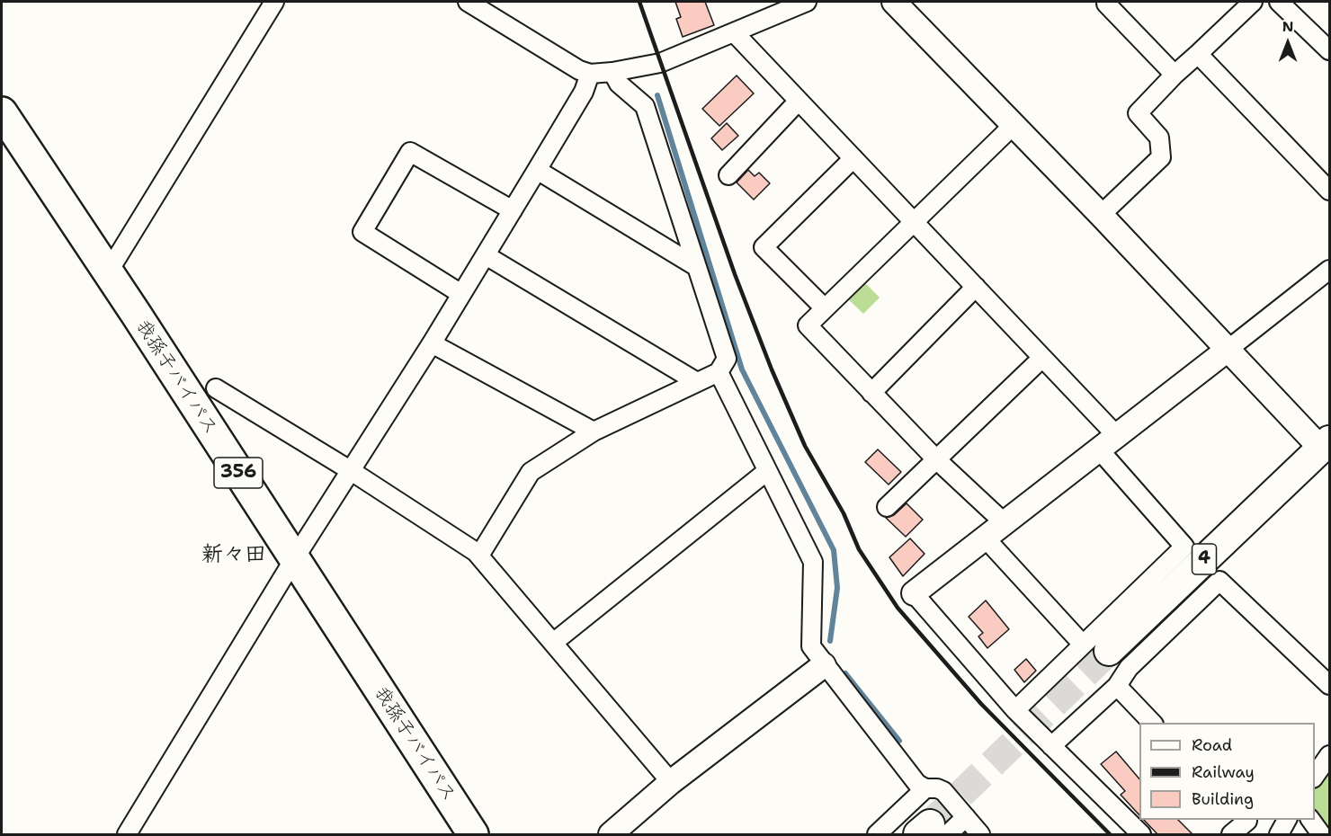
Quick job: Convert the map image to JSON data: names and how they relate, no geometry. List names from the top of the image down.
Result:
{
  "streets": {
    "highway": ["我孫子バイパス", "356"],
    "main road": ["4"]
  },
  "districts": ["新々田"],
  "legend": ["Road", "Railway", "Building"],
  "north": "top"
}
